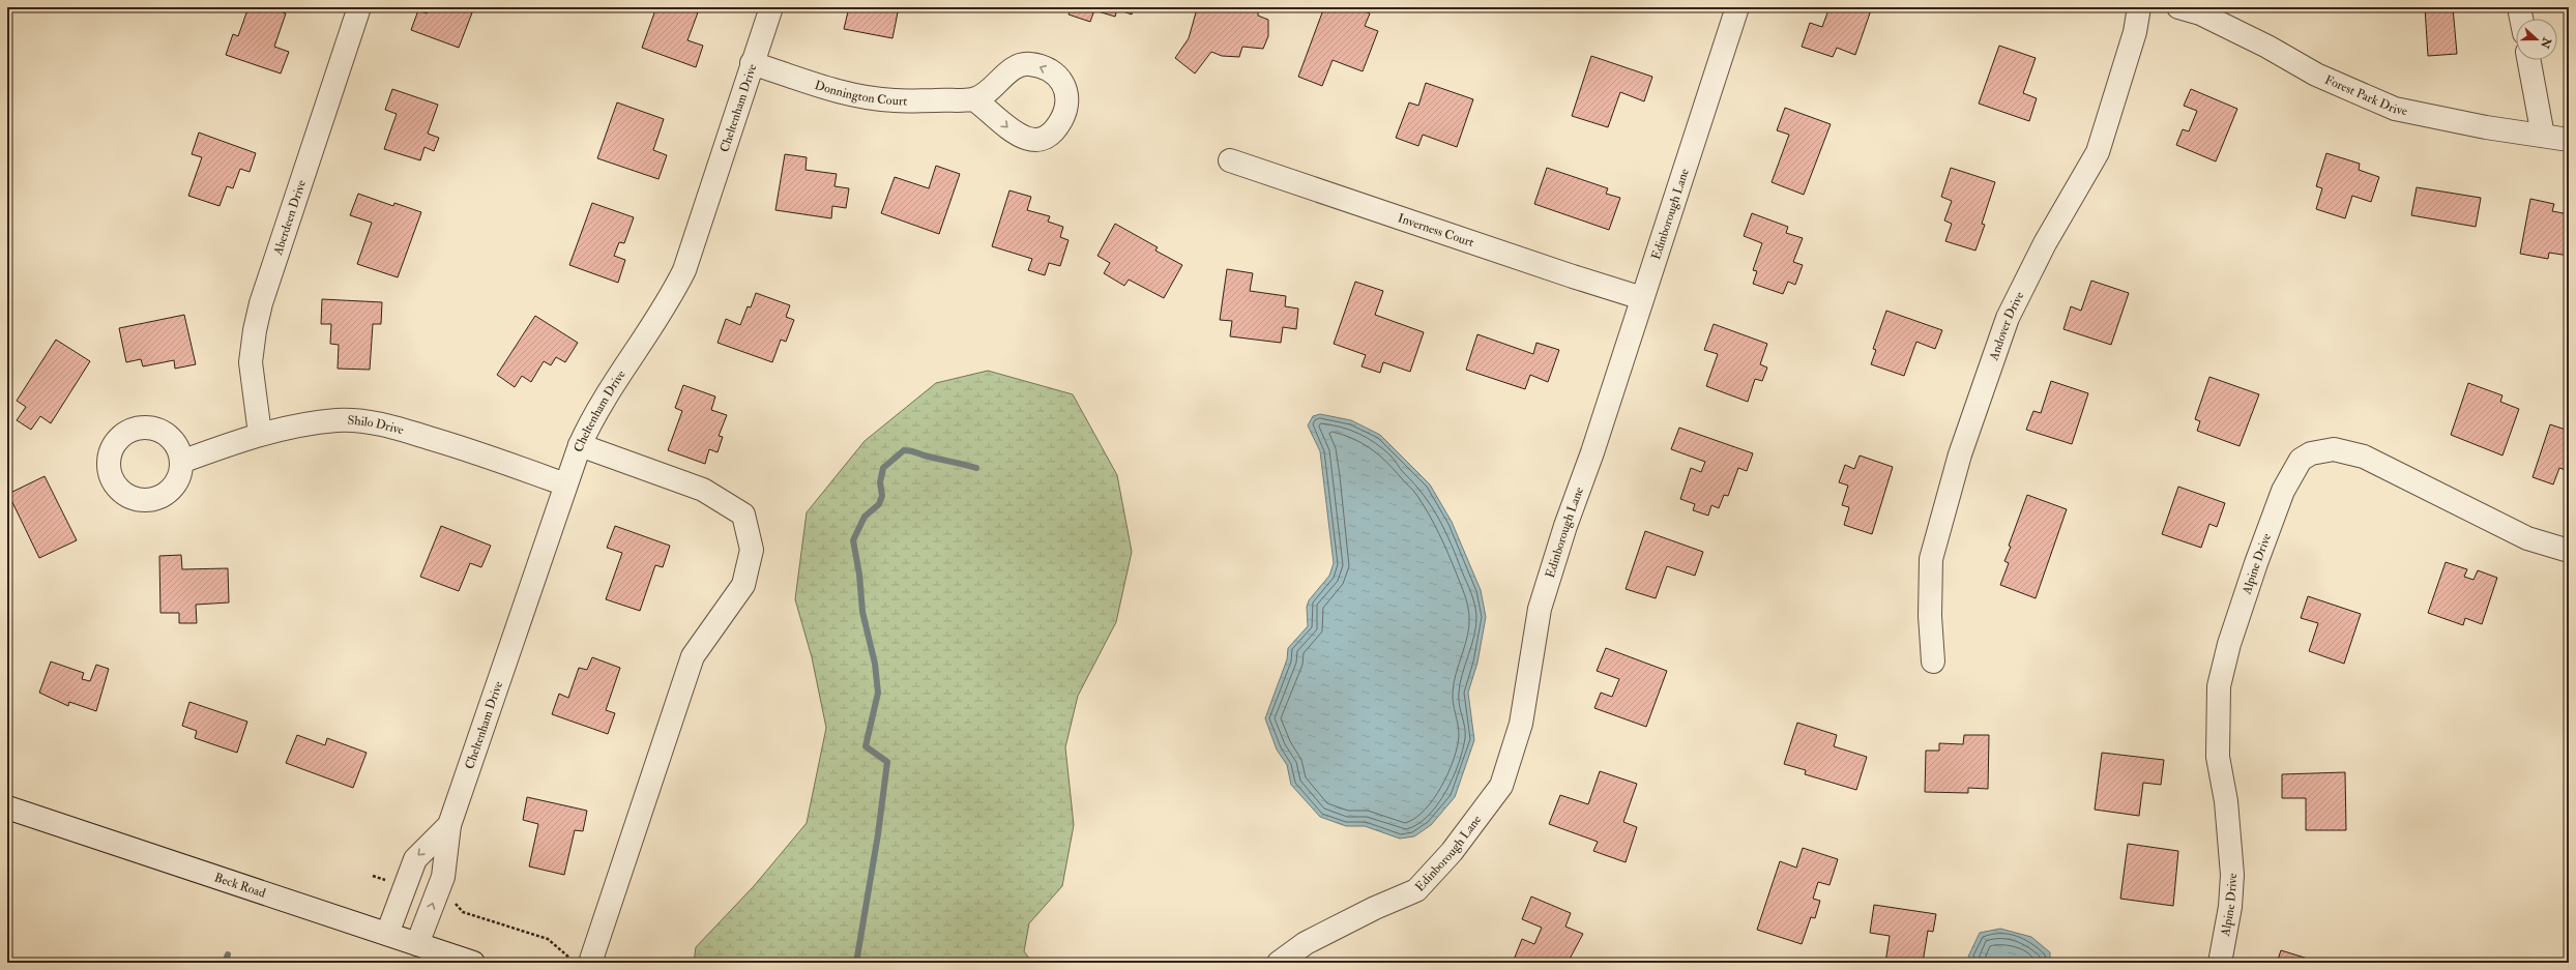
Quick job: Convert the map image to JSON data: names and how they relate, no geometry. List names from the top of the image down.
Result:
{
  "streets": {
    "street": [
      "Donnington Court",
      "Forest Park Drive",
      "Cheltenham Drive",
      "Edinborough Lane",
      "Aberdeen Drive",
      "Inverness Court",
      "Andover Drive",
      "Shilo Drive",
      "Alpine Drive",
      "Beck Road"
    ]
  },
  "crossings": [
    ["Donnington Court", "Cheltenham Drive"],
    ["Cheltenham Drive", "Shilo Drive"],
    ["Cheltenham Drive", "Beck Road"],
    ["Edinborough Lane", "Inverness Court"],
    ["Aberdeen Drive", "Shilo Drive"]
  ],
  "north": "right"
}
